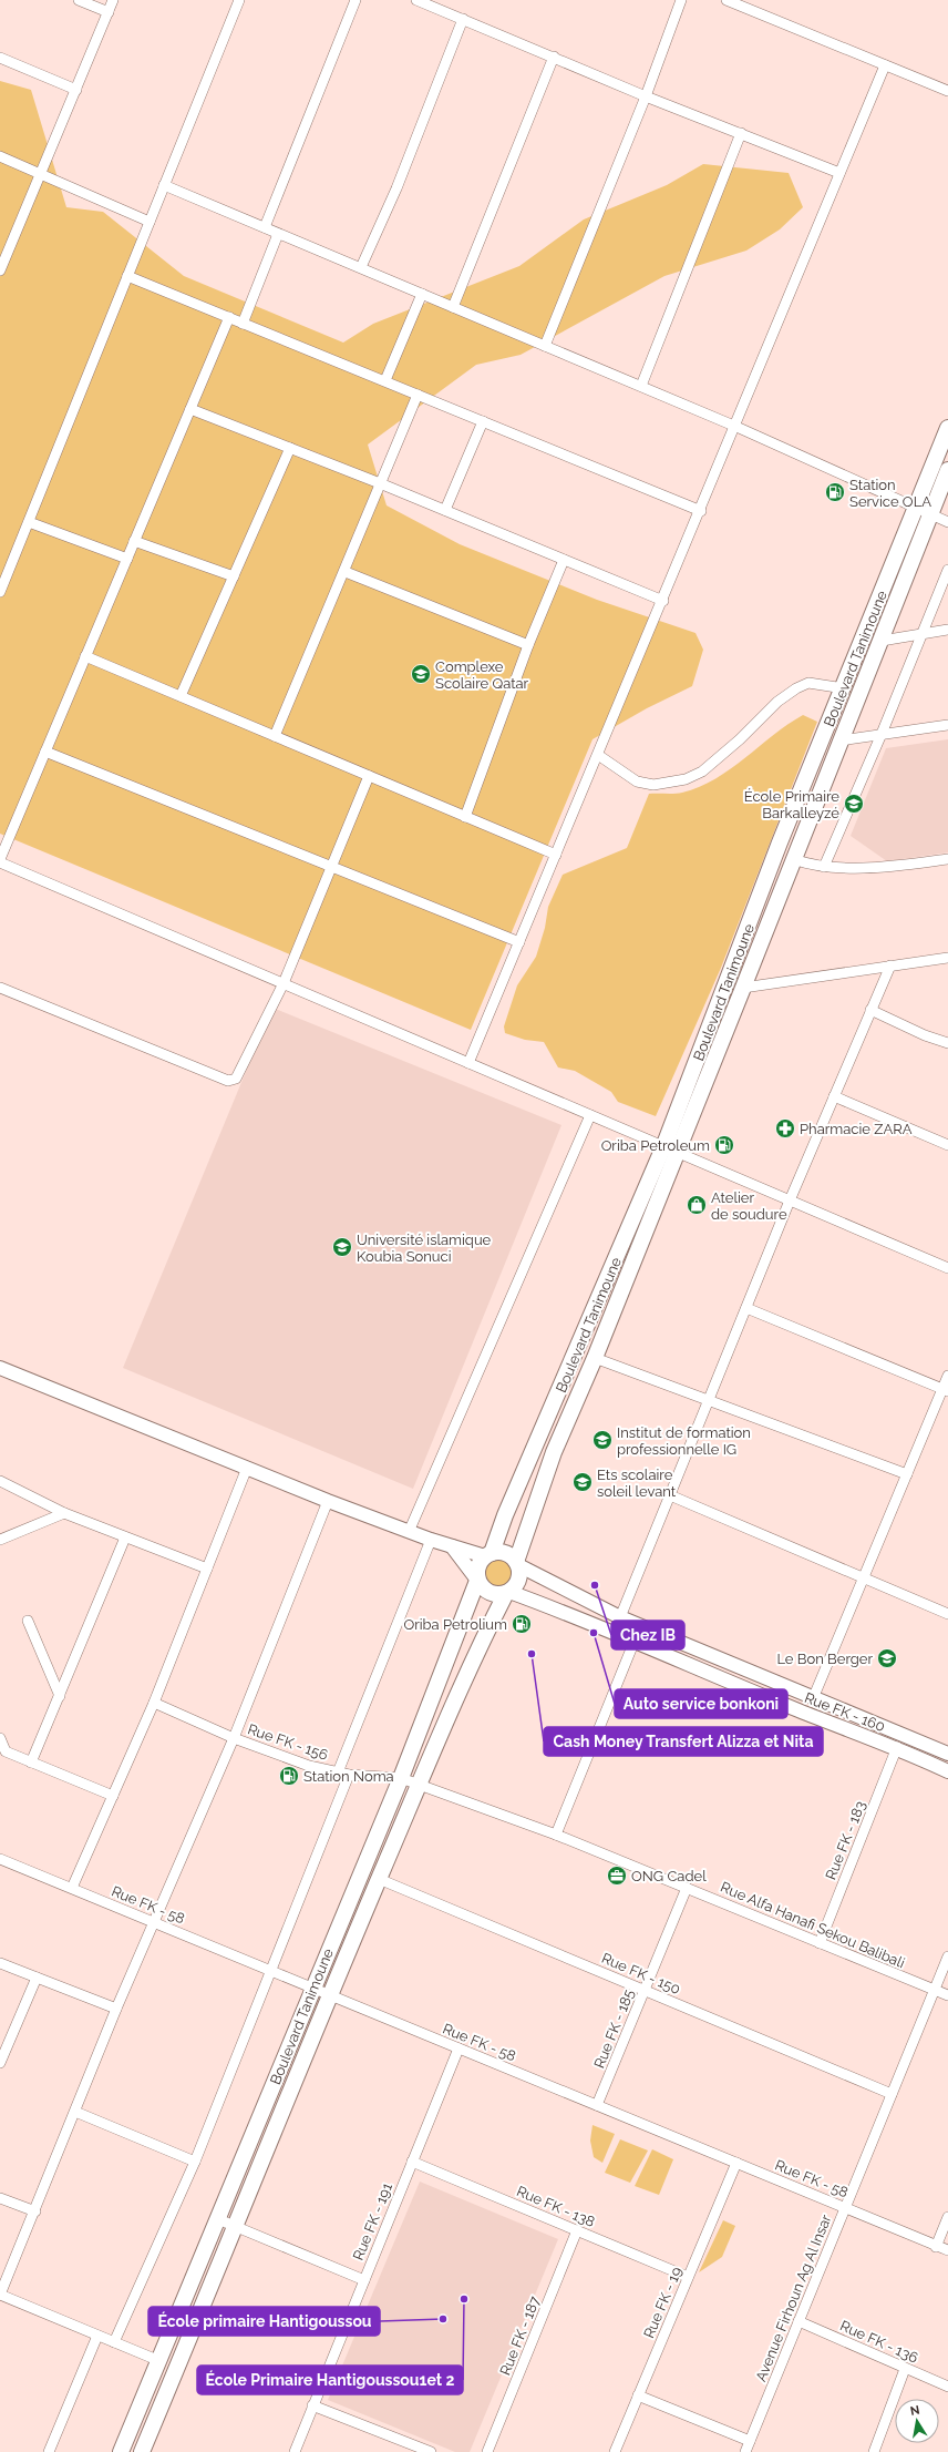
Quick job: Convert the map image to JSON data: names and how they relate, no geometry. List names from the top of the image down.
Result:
{
  "streets": {
    "main road": ["Boulevard Tanimoune", "Rue FK - 160"],
    "street": [
      "Rue FK - 156",
      "Rue FK - 183",
      "Rue FK - 58",
      "Rue Alfa Hanafi Sekou Balibali",
      "Rue FK - 150",
      "Rue FK - 185",
      "Rue FK - 138",
      "Rue FK - 191",
      "Avenue Firhoun Ag Al Insar",
      "Rue FK - 19",
      "Rue FK - 187",
      "Rue FK - 136"
    ]
  },
  "crossings": [
    ["Boulevard Tanimoune", "Rue FK - 160"],
    ["Boulevard Tanimoune", "Rue FK - 156"],
    ["Boulevard Tanimoune", "Rue FK - 58"],
    ["Boulevard Tanimoune", "Rue Alfa Hanafi Sekou Balibali"],
    ["Boulevard Tanimoune", "Rue FK - 150"],
    ["Rue FK - 160", "Rue FK - 183"],
    ["Rue FK - 156", "Rue Alfa Hanafi Sekou Balibali"],
    ["Rue FK - 183", "Rue Alfa Hanafi Sekou Balibali"],
    ["Rue FK - 58", "Rue FK - 185"],
    ["Rue FK - 58", "Rue FK - 191"],
    ["Rue FK - 58", "Avenue Firhoun Ag Al Insar"],
    ["Rue FK - 58", "Rue FK - 19"],
    ["Rue Alfa Hanafi Sekou Balibali", "Rue FK - 185"],
    ["Rue Alfa Hanafi Sekou Balibali", "Avenue Firhoun Ag Al Insar"],
    ["Rue FK - 150", "Rue FK - 185"],
    ["Rue FK - 150", "Avenue Firhoun Ag Al Insar"],
    ["Rue FK - 138", "Rue FK - 191"],
    ["Rue FK - 138", "Rue FK - 19"],
    ["Rue FK - 138", "Rue FK - 187"],
    ["Avenue Firhoun Ag Al Insar", "Rue FK - 136"]
  ],
  "places": {
    "fuel station": [
      "Station Service OLA",
      "Oriba Petroleum",
      "Oriba Petrolium",
      "Station Noma"
    ],
    "school or university": [
      "Complexe Scolaire Qatar",
      "École Primaire Barkalleyzé",
      "Université islamique Koubia Sonuci",
      "Institut de formation professionnelle IG",
      "Ets scolaire soleil levant",
      "Le Bon Berger"
    ],
    "pharmacy": ["Pharmacie ZARA"],
    "shop": ["Atelier de soudure"],
    "other": [
      "Chez IB",
      "Auto service bonkoni",
      "Cash Money Transfert Alizza et Nita",
      "École Primaire Hantigoussou1et 2",
      "École primaire Hantigoussou"
    ],
    "office": ["ONG Cadel"]
  },
  "north": "top"
}
